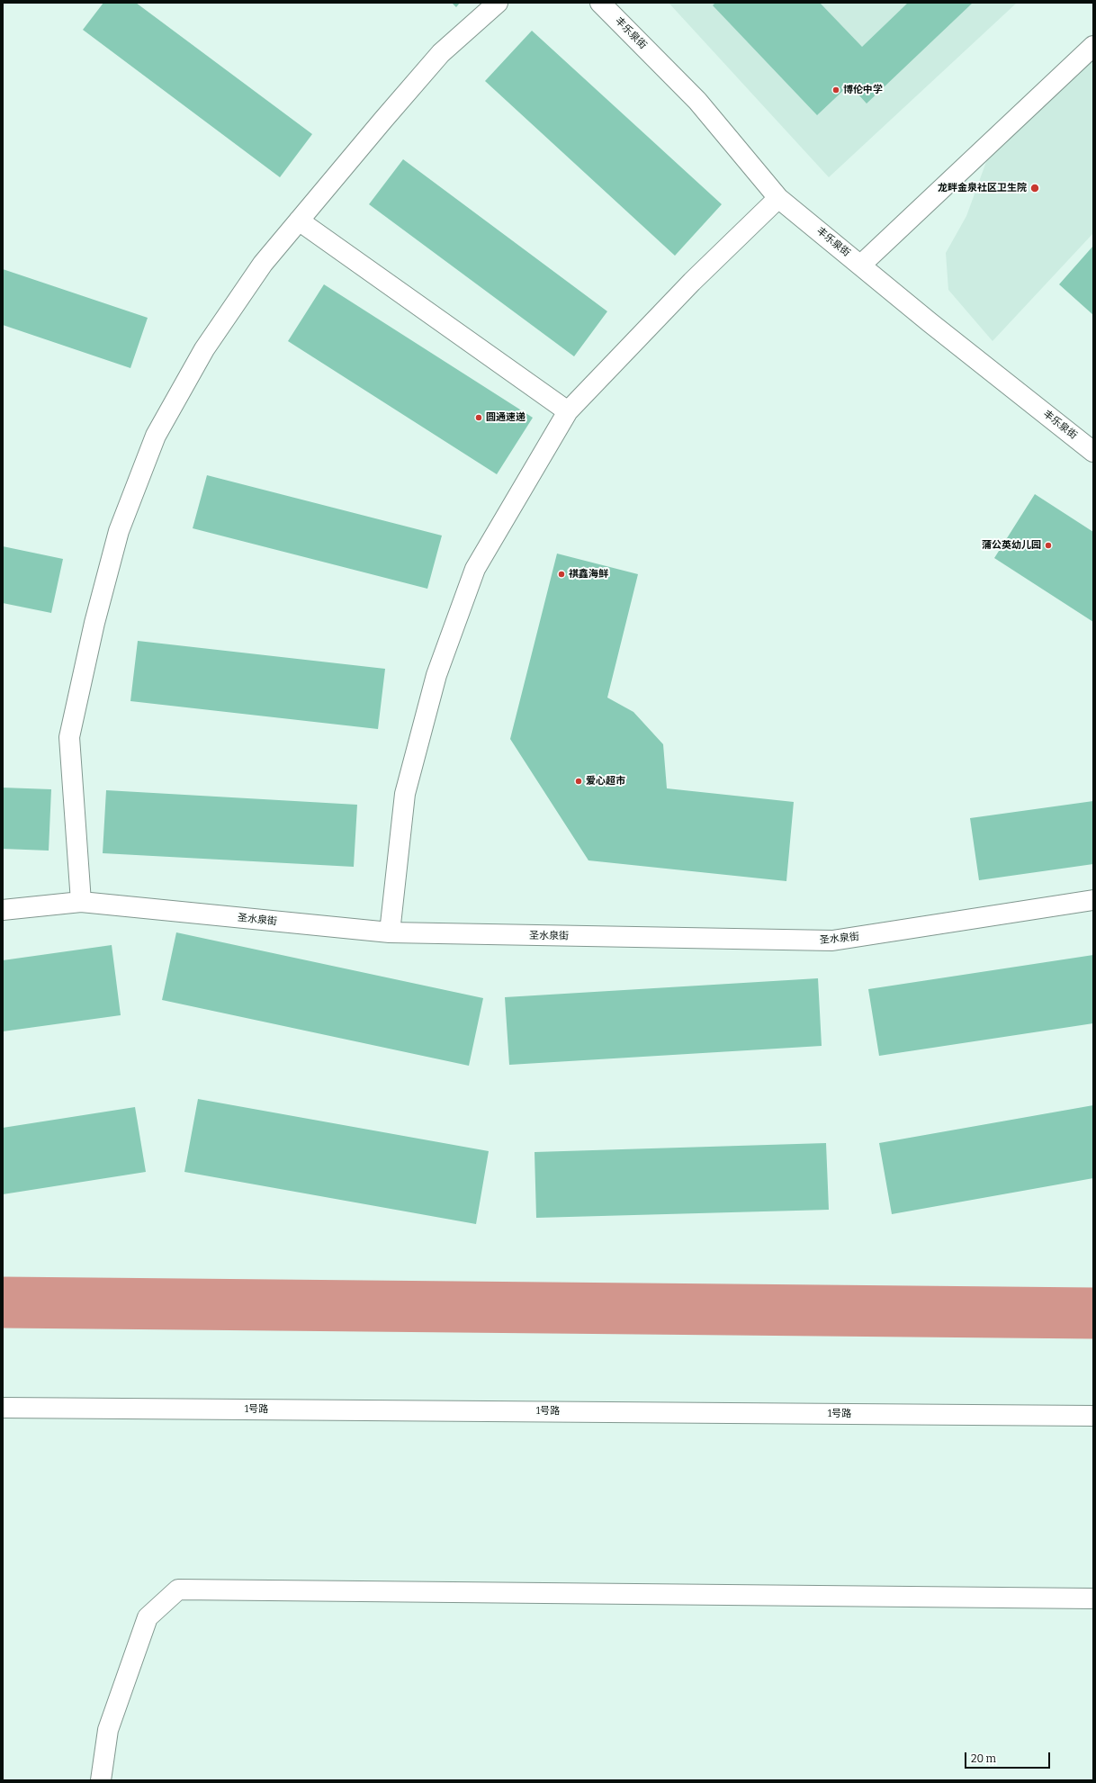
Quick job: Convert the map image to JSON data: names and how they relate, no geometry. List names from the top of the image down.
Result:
{
  "streets": {
    "street": ["丰乐泉街", "圣水泉街", "1号路"]
  },
  "places": [
    "博伦中学",
    "龙畔金泉社区卫生院",
    "圆通速递",
    "蒲公英幼儿园",
    "祺鑫海鲜",
    "爱心超市"
  ],
  "scale_bar": "20 m"
}
